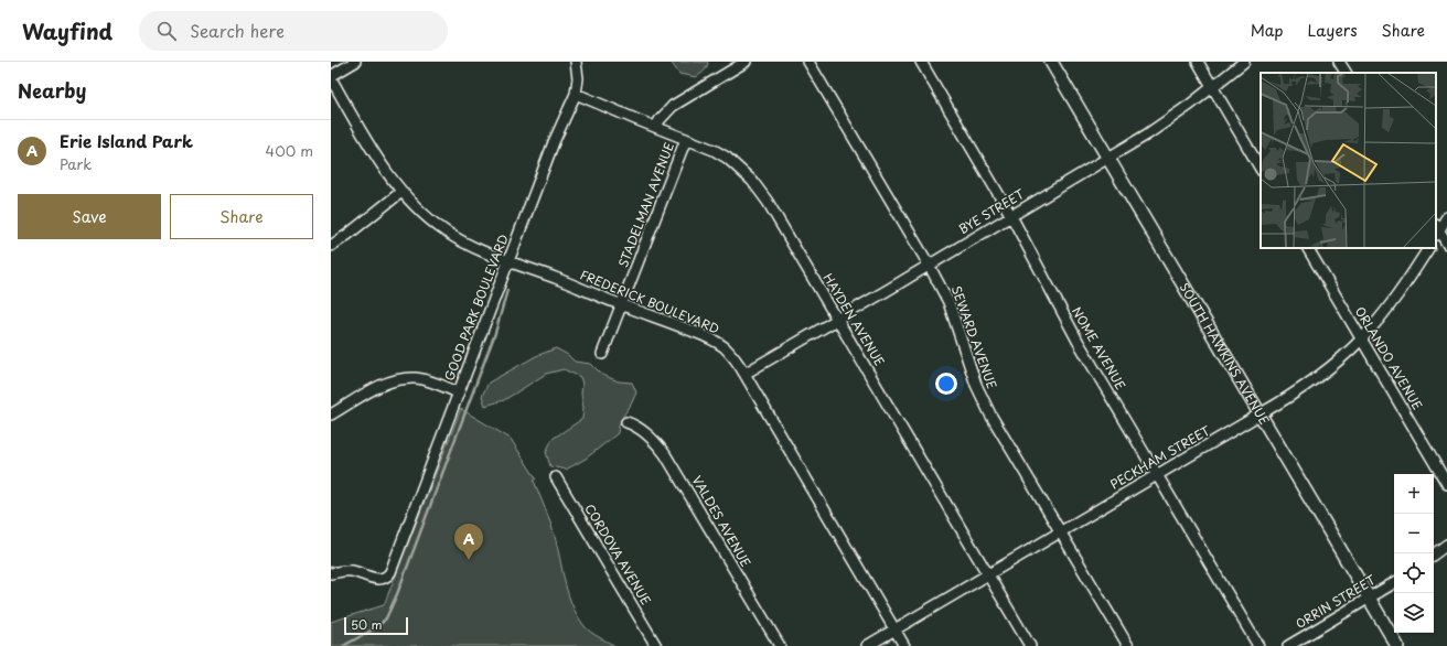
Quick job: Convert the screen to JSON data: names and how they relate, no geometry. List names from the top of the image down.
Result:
{
  "streets": {
    "main road": ["SOUTH HAWKINS AVENUE"],
    "street": [
      "STADELMAN AVENUE",
      "BYE STREET",
      "FREDERICK BOULEVARD",
      "GOOD PARK BOULEVARD",
      "HAYDEN AVENUE",
      "SEWARD AVENUE",
      "NOME AVENUE",
      "ORLANDO AVENUE",
      "PECKHAM STREET",
      "VALDES AVENUE",
      "CORDOVA AVENUE",
      "ORRIN STREET"
    ]
  },
  "crossings": [
    ["STADELMAN AVENUE", "FREDERICK BOULEVARD"],
    ["STADELMAN AVENUE", "HAYDEN AVENUE"],
    ["BYE STREET", "FREDERICK BOULEVARD"],
    ["BYE STREET", "HAYDEN AVENUE"],
    ["BYE STREET", "SEWARD AVENUE"],
    ["BYE STREET", "NOME AVENUE"],
    ["BYE STREET", "SOUTH HAWKINS AVENUE"],
    ["FREDERICK BOULEVARD", "GOOD PARK BOULEVARD"],
    ["FREDERICK BOULEVARD", "PECKHAM STREET"],
    ["GOOD PARK BOULEVARD", "HAYDEN AVENUE"],
    ["HAYDEN AVENUE", "PECKHAM STREET"],
    ["SEWARD AVENUE", "PECKHAM STREET"],
    ["NOME AVENUE", "PECKHAM STREET"],
    ["SOUTH HAWKINS AVENUE", "PECKHAM STREET"],
    ["SOUTH HAWKINS AVENUE", "ORRIN STREET"],
    ["ORLANDO AVENUE", "PECKHAM STREET"]
  ],
  "scale_bar": "50 m",
  "page": {
    "header": "Wayfind",
    "search": "Search here",
    "nav": ["Map", "Layers", "Share"],
    "heading": "Nearby",
    "list": [
      {
        "mark": "A",
        "name": "Erie Island Park",
        "note": "Park",
        "value": "400 m"
      }
    ],
    "buttons": ["Save", "Share"],
    "map_buttons": ["+", "−"],
    "pins": "A",
    "scale": "50 m"
  }
}
